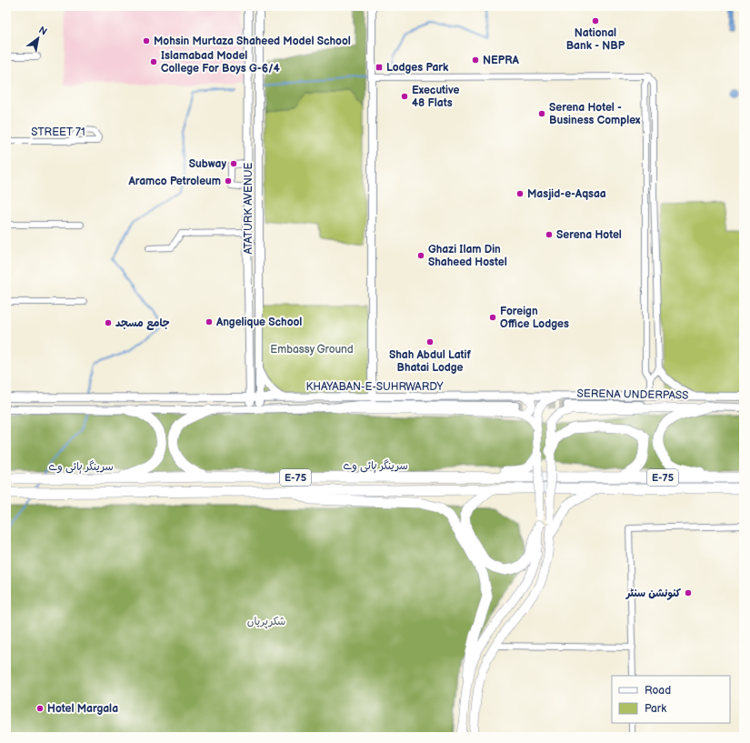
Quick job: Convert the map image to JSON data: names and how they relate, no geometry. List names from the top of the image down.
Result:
{
  "streets": {
    "highway": ["سرینگر ہائی وے", "E-75"],
    "main road": ["ATATURK AVENUE", "KHAYABAN-E-SUHRWARDY"],
    "street": ["STREET 71"]
  },
  "crossings": [
    ["ATATURK AVENUE", "KHAYABAN-E-SUHRWARDY"]
  ],
  "parks": ["Embassy Ground", "شکرپریاں"],
  "places": {
    "other": [
      "National Bank - NBP",
      "Mohsin Murtaza Shaheed Model School",
      "NEPRA",
      "Islamabad Model College For Boys G-6/4",
      "Executive 48 Flats",
      "Serena Hotel - Business Complex",
      "Subway",
      "Aramco Petroleum",
      "Masjid-e-Aqsaa",
      "Serena Hotel",
      "Ghazi Ilam Din Shaheed Hostel",
      "Foreign Office Lodges",
      "Angelique School",
      "جامع مسجد",
      "Shah Abdul Latif Bhatai Lodge",
      "کنونشن سنٹر",
      "Hotel Margala"
    ],
    "transit": ["Lodges Park"]
  },
  "legend": ["Road", "Park"],
  "north": "top right"
}
